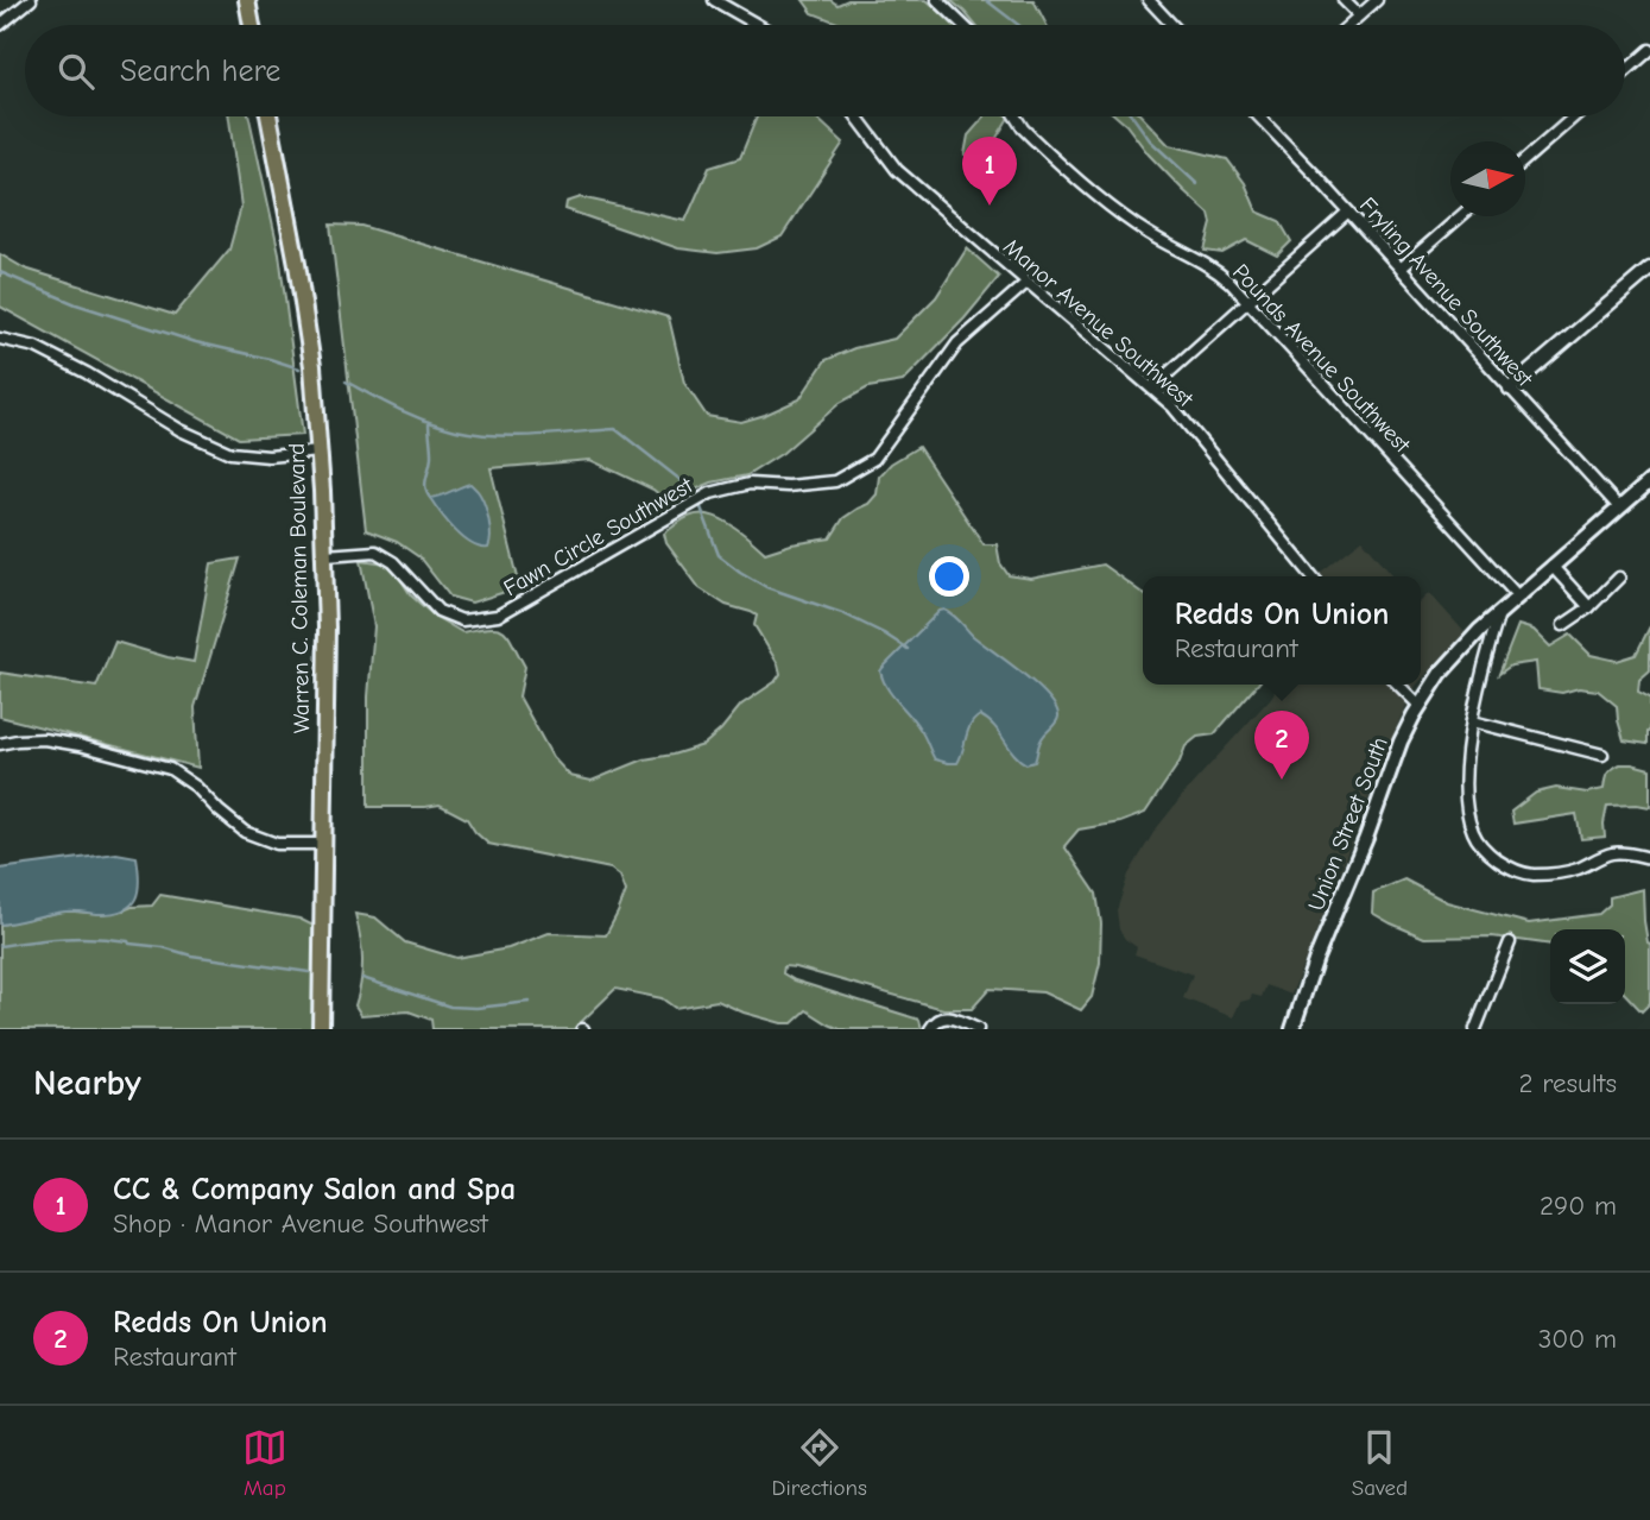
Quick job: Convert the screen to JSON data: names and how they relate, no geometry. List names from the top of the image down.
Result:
{
  "streets": {
    "highway": ["Warren C. Coleman Boulevard"],
    "main road": ["Union Street South"],
    "street": [
      "Fryling Avenue Southwest",
      "Manor Avenue Southwest",
      "Pounds Avenue Southwest",
      "Fawn Circle Southwest"
    ]
  },
  "crossings": [
    ["Fryling Avenue Southwest", "Union Street South"],
    ["Manor Avenue Southwest", "Fawn Circle Southwest"],
    ["Pounds Avenue Southwest", "Union Street South"],
    ["Fawn Circle Southwest", "Warren C. Coleman Boulevard"]
  ],
  "north": "right",
  "page": {
    "search": "Search here",
    "pins": ["1", "2"],
    "popup": ["Redds On Union", "Restaurant"],
    "heading": ["Nearby", "2 results"],
    "list": [
      {
        "mark": "1",
        "name": "CC & Company Salon and Spa",
        "note": "Shop · Manor Avenue Southwest",
        "value": "290 m"
      },
      {
        "mark": "2",
        "name": "Redds On Union",
        "note": "Restaurant",
        "value": "300 m"
      }
    ],
    "nav": ["Map", "Directions", "Saved"]
  }
}
